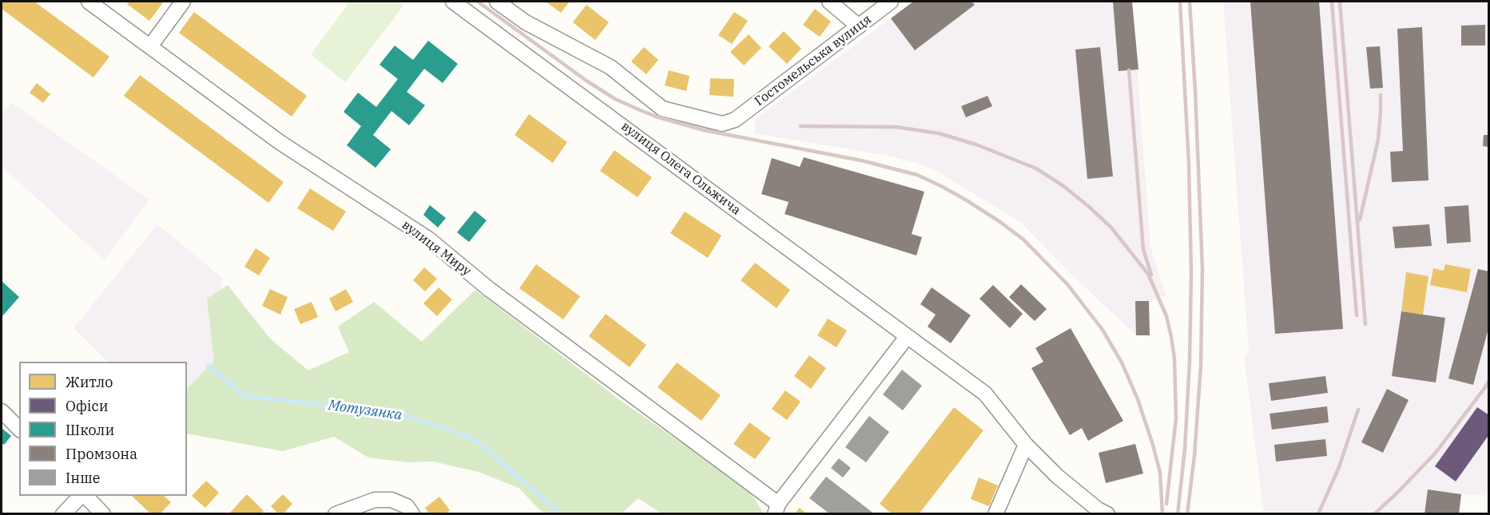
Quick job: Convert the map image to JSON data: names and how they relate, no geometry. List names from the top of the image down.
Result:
{
  "streets": {
    "street": ["Гостомельська вулиця", "вулиця Олега Ольжича", "вулиця Миру"]
  },
  "water": ["Мотузянка"],
  "legend": [
    "Житло",
    "Офіси",
    "Школи",
    "Промзона",
    "Інше"
  ]
}
